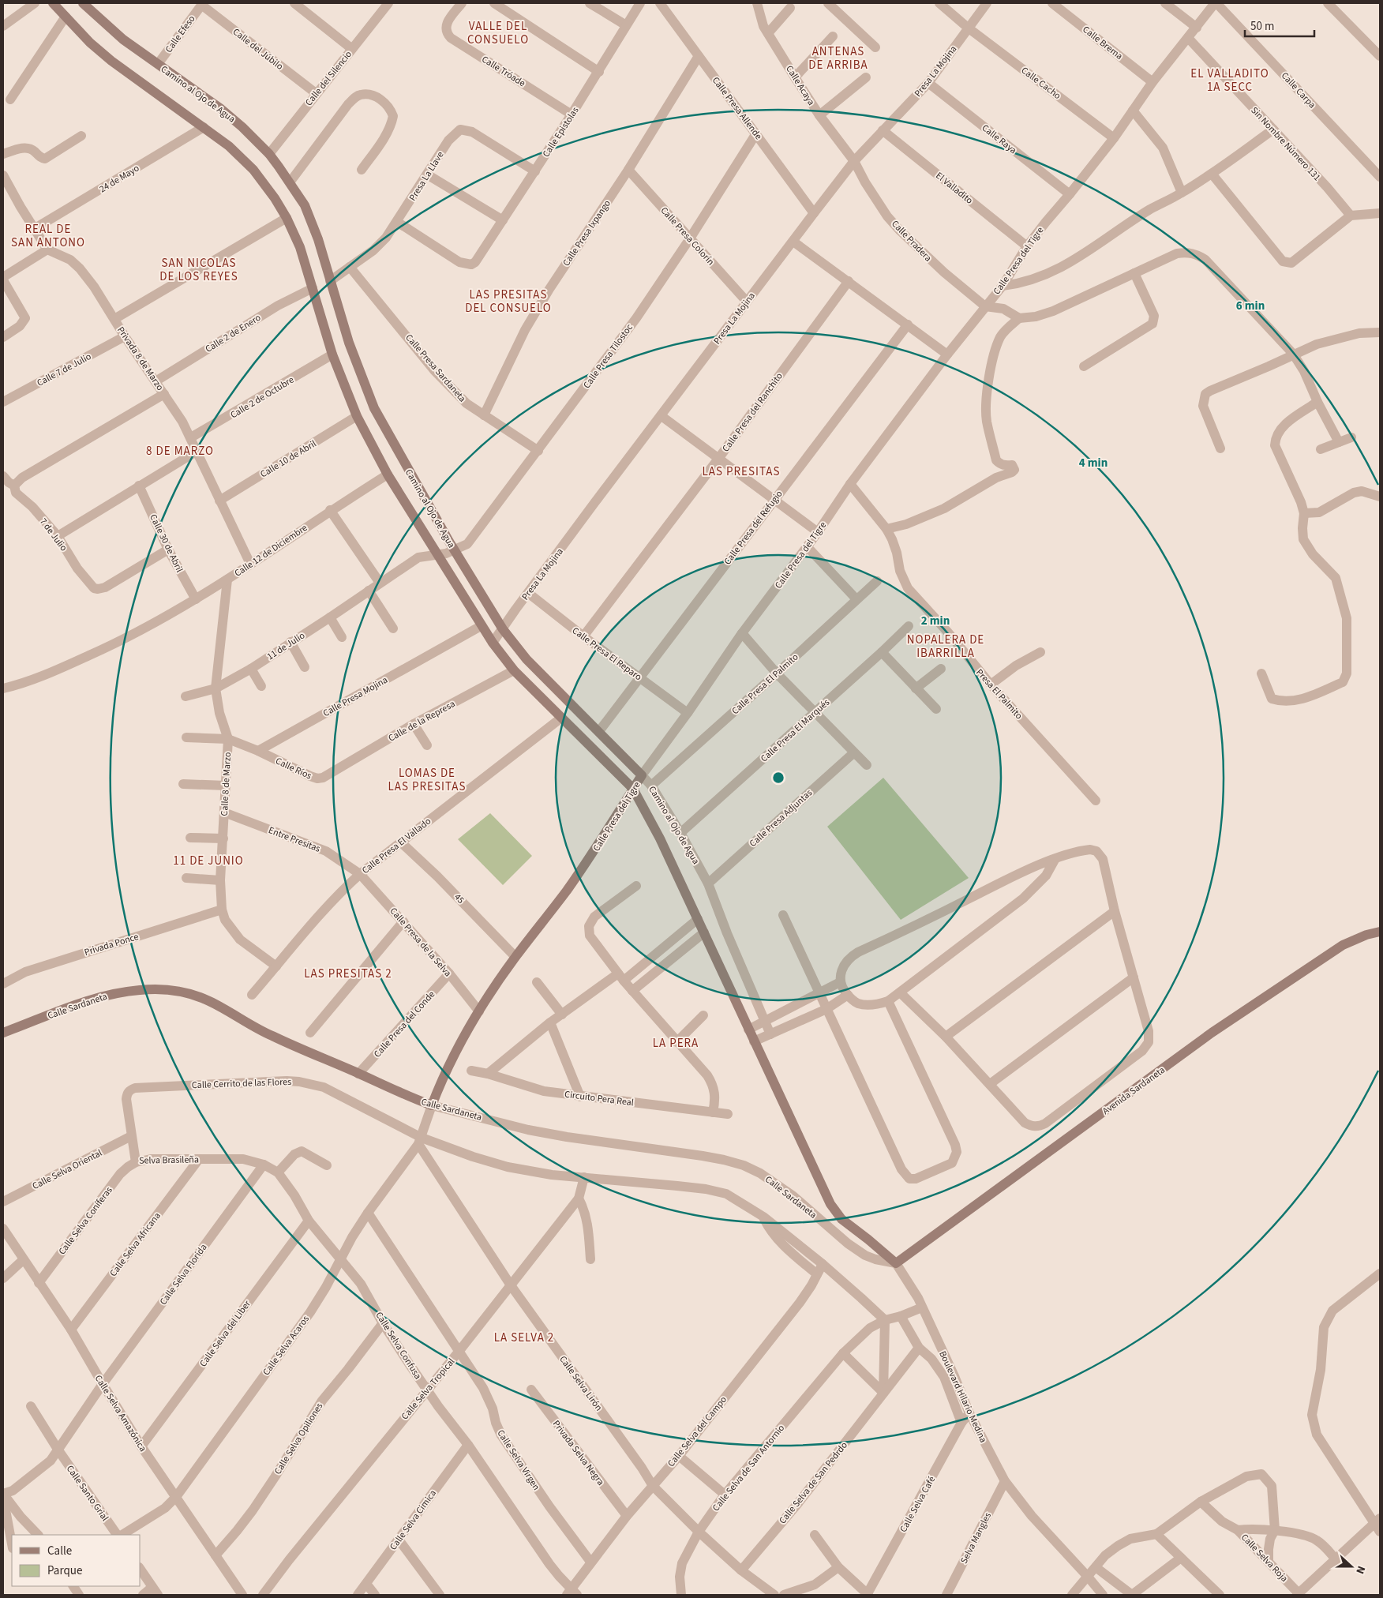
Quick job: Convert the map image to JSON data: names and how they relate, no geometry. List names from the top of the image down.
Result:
{
  "streets": {
    "street": [
      "Calle Efeso",
      "Calle Brema",
      "Calle del Júbilo",
      "Calle Tróade",
      "Presa La Mojina",
      "Calle del Silencio",
      "Calle Cacho",
      "Calle Acaya",
      "Calle Carpa",
      "Camino al Ojo de Agua",
      "Calle Presa Allende",
      "Calle Epistolas",
      "Calle Raya",
      "Sin Nombre Número 131",
      "Presa La Llave",
      "24 de Mayo",
      "El Valladito",
      "Calle Presa Ixpango",
      "Calle Presa Colorín",
      "Calle Pradera",
      "Calle Presa del Tigre",
      "Calle 2 de Enero",
      "Calle Presa Tilostoc",
      "Privada 8 de Marzo",
      "Calle Presa Sardaneta",
      "Calle 7 de Julio",
      "Calle 2 de Octubre",
      "Calle Presa del Ranchito",
      "Calle 10 de Abril",
      "Calle Presa del Refugio",
      "7 de Julio",
      "Calle 30 de Abril",
      "Calle 12 de Diciembre",
      "11 de Julio",
      "Calle Presa El Reparo",
      "Calle Presa El Palmito",
      "Presa El Palmito",
      "Calle Presa Mojina",
      "Calle de la Represa",
      "Calle Presa El Marqués",
      "Calle Ríos",
      "Calle 8 de Marzo",
      "Calle Presa Adjuntas",
      "Entre Presitas",
      "Calle Presa El Vallado",
      "45",
      "Calle Presa de la Selva",
      "Privada Ponce",
      "Calle Sardaneta",
      "Calle Presa del Conde",
      "Calle Cerrito de las Flores",
      "Avenida Sardaneta",
      "Circuito Pera Real",
      "Selva Brasileña",
      "Calle Selva Oriental",
      "Calle Selva Coníferas",
      "Calle Selva Africana",
      "Calle Selva Florida",
      "Calle Selva del Liber",
      "Calle Selva Acaros",
      "Calle Selva Confusa",
      "Calle Selva Lirón",
      "Calle Selva Tropical",
      "Boulevard Hilario Medina",
      "Calle Selva Amazónica",
      "Calle Selva del Campo",
      "Calle Selva Opiliones",
      "Privada Selva Negra",
      "Calle Selva Virgen",
      "Calle Selva de San Antornio",
      "Calle Selva de San Pedrdo",
      "Calle Santo Grial",
      "Calle Selva Café",
      "Calle Selva Cimica",
      "Selva Mangles",
      "Calle Selva Roja"
    ]
  },
  "crossings": [
    ["Calle Efeso", "Calle del Júbilo"],
    ["Calle Efeso", "Camino al Ojo de Agua"],
    ["Calle Brema", "Calle Presa del Tigre"],
    ["Calle del Júbilo", "Calle del Silencio"],
    ["Calle Tróade", "Calle Epistolas"],
    ["Presa La Mojina", "Calle Cacho"],
    ["Presa La Mojina", "Calle Acaya"],
    ["Presa La Mojina", "Camino al Ojo de Agua"],
    ["Presa La Mojina", "Calle Presa Allende"],
    ["Presa La Mojina", "Calle Raya"],
    ["Presa La Mojina", "El Valladito"],
    ["Presa La Mojina", "Calle Presa Colorín"],
    ["Presa La Mojina", "Calle Pradera"],
    ["Presa La Mojina", "Calle Presa El Reparo"],
    ["Calle del Silencio", "Camino al Ojo de Agua"],
    ["Calle Cacho", "Calle Presa del Tigre"],
    ["Calle Acaya", "Calle Pradera"],
    ["Calle Carpa", "Calle Presa del Tigre"],
    ["Camino al Ojo de Agua", "Presa La Llave"],
    ["Camino al Ojo de Agua", "24 de Mayo"],
    ["Camino al Ojo de Agua", "Calle Presa del Tigre"],
    ["Camino al Ojo de Agua", "Calle 2 de Enero"],
    ["Camino al Ojo de Agua", "Calle Presa Tilostoc"],
    ["Camino al Ojo de Agua", "Calle 2 de Octubre"],
    ["Camino al Ojo de Agua", "Calle 10 de Abril"],
    ["Camino al Ojo de Agua", "Calle Presa del Refugio"],
    ["Camino al Ojo de Agua", "Calle 12 de Diciembre"],
    ["Camino al Ojo de Agua", "11 de Julio"],
    ["Camino al Ojo de Agua", "Calle Presa El Palmito"],
    ["Camino al Ojo de Agua", "Calle Presa Mojina"],
    ["Camino al Ojo de Agua", "Calle de la Represa"],
    ["Camino al Ojo de Agua", "Calle Presa El Marqués"],
    ["Camino al Ojo de Agua", "Calle Presa Adjuntas"],
    ["Camino al Ojo de Agua", "Calle Presa El Vallado"],
    ["Camino al Ojo de Agua", "Calle Sardaneta"],
    ["Camino al Ojo de Agua", "Avenida Sardaneta"],
    ["Camino al Ojo de Agua", "Boulevard Hilario Medina"],
    ["Calle Presa Allende", "Calle Presa Ixpango"],
    ["Calle Presa Allende", "Calle Presa Tilostoc"],
    ["Calle Epistolas", "Presa La Llave"],
    ["Calle Raya", "Calle Presa del Tigre"],
    ["Sin Nombre Número 131", "Calle Presa del Tigre"],
    ["Presa La Llave", "Calle Presa Sardaneta"],
    ["El Valladito", "Calle Presa del Tigre"],
    ["Calle Presa Ixpango", "Calle Presa Colorín"],
    ["Calle Presa Ixpango", "Calle Presa Sardaneta"],
    ["Calle Presa Colorín", "Calle Presa Tilostoc"],
    ["Calle Pradera", "Calle Presa del Tigre"],
    ["Calle Presa del Tigre", "Calle Presa El Reparo"],
    ["Calle Presa del Tigre", "Presa El Palmito"],
    ["Calle Presa del Tigre", "45"],
    ["Calle Presa del Tigre", "Calle Presa de la Selva"],
    ["Calle Presa del Tigre", "Calle Sardaneta"],
    ["Calle Presa del Tigre", "Calle Cerrito de las Flores"],
    ["Calle Presa del Tigre", "Calle Selva Acaros"],
    ["Calle Presa del Tigre", "Calle Selva Lirón"],
    ["Calle 2 de Enero", "Privada 8 de Marzo"],
    ["Calle Presa Tilostoc", "Calle Presa Sardaneta"],
    ["Calle Presa Tilostoc", "11 de Julio"],
    ["Privada 8 de Marzo", "Calle 7 de Julio"],
    ["Privada 8 de Marzo", "Calle 2 de Octubre"],
    ["Privada 8 de Marzo", "Calle 10 de Abril"],
    ["Privada 8 de Marzo", "Calle 12 de Diciembre"],
    ["Calle Presa del Ranchito", "Calle Presa El Reparo"],
    ["Calle Presa del Refugio", "Calle Presa El Reparo"],
    ["7 de Julio", "Calle 30 de Abril"],
    ["Calle 30 de Abril", "Calle 12 de Diciembre"],
    ["Calle 12 de Diciembre", "Calle 8 de Marzo"],
    ["11 de Julio", "Calle 8 de Marzo"],
    ["Calle Presa Mojina", "Calle Ríos"],
    ["Calle de la Represa", "Calle Ríos"],
    ["Calle 8 de Marzo", "Entre Presitas"],
    ["Calle 8 de Marzo", "Calle Presa El Vallado"],
    ["Calle 8 de Marzo", "Privada Ponce"],
    ["Entre Presitas", "Calle Presa El Vallado"],
    ["Entre Presitas", "Calle Presa de la Selva"],
    ["Calle Presa El Vallado", "45"],
    ["Calle Presa El Vallado", "Calle Presa de la Selva"],
    ["Calle Presa de la Selva", "Calle Presa del Conde"],
    ["Calle Sardaneta", "Calle Presa del Conde"],
    ["Calle Sardaneta", "Avenida Sardaneta"],
    ["Calle Sardaneta", "Boulevard Hilario Medina"],
    ["Calle Cerrito de las Flores", "Selva Brasileña"],
    ["Calle Cerrito de las Flores", "Calle Selva Acaros"],
    ["Calle Cerrito de las Flores", "Calle Selva Lirón"],
    ["Calle Cerrito de las Flores", "Calle Selva Tropical"],
    ["Calle Cerrito de las Flores", "Calle Selva del Campo"],
    ["Calle Cerrito de las Flores", "Calle Selva de San Antornio"],
    ["Avenida Sardaneta", "Boulevard Hilario Medina"],
    ["Selva Brasileña", "Calle Selva Oriental"],
    ["Selva Brasileña", "Calle Selva Coníferas"],
    ["Selva Brasileña", "Calle Selva Africana"],
    ["Selva Brasileña", "Calle Selva Florida"],
    ["Selva Brasileña", "Calle Selva Confusa"],
    ["Calle Selva Coníferas", "Calle Selva Amazónica"],
    ["Calle Selva Africana", "Calle Selva Amazónica"],
    ["Calle Selva Florida", "Calle Selva Confusa"],
    ["Calle Selva Florida", "Calle Selva Amazónica"],
    ["Calle Selva Florida", "Calle Santo Grial"],
    ["Calle Selva del Liber", "Calle Selva Confusa"],
    ["Calle Selva del Liber", "Calle Selva Amazónica"],
    ["Calle Selva Acaros", "Calle Selva Confusa"],
    ["Calle Selva Acaros", "Calle Selva Lirón"],
    ["Calle Selva Acaros", "Calle Selva Amazónica"],
    ["Calle Selva Acaros", "Calle Selva Virgen"],
    ["Calle Selva Confusa", "Calle Selva Tropical"],
    ["Calle Selva Confusa", "Calle Selva del Campo"],
    ["Calle Selva Confusa", "Calle Selva Opiliones"],
    ["Calle Selva Confusa", "Calle Selva Cimica"],
    ["Calle Selva Lirón", "Calle Selva Tropical"],
    ["Calle Selva Lirón", "Calle Selva del Campo"],
    ["Calle Selva Lirón", "Calle Selva de San Antornio"],
    ["Calle Selva Lirón", "Calle Selva de San Pedrdo"],
    ["Calle Selva Tropical", "Calle Selva Virgen"],
    ["Boulevard Hilario Medina", "Calle Selva de San Antornio"],
    ["Boulevard Hilario Medina", "Calle Selva Café"],
    ["Boulevard Hilario Medina", "Selva Mangles"],
    ["Calle Selva Amazónica", "Calle Selva Opiliones"],
    ["Calle Selva del Campo", "Privada Selva Negra"],
    ["Calle Selva del Campo", "Calle Selva Virgen"]
  ],
  "districts": [
    "VALLE DEL CONSUELO",
    "ANTENAS DE ARRIBA",
    "EL VALLADITO 1A SECC",
    "REAL DE SAN ANTONO",
    "SAN NICOLAS DE LOS REYES",
    "LAS PRESITAS DEL CONSUELO",
    "8 DE MARZO",
    "LAS PRESITAS",
    "NOPALERA DE IBARRILLA",
    "LOMAS DE LAS PRESITAS",
    "11 DE JUNIO",
    "LAS PRESITAS 2",
    "LA PERA",
    "LA SELVA 2"
  ],
  "legend": ["Calle", "Parque"],
  "scale_bar": "50 m",
  "north": "right",
  "rings": ["6 min", "4 min", "2 min"]
}
